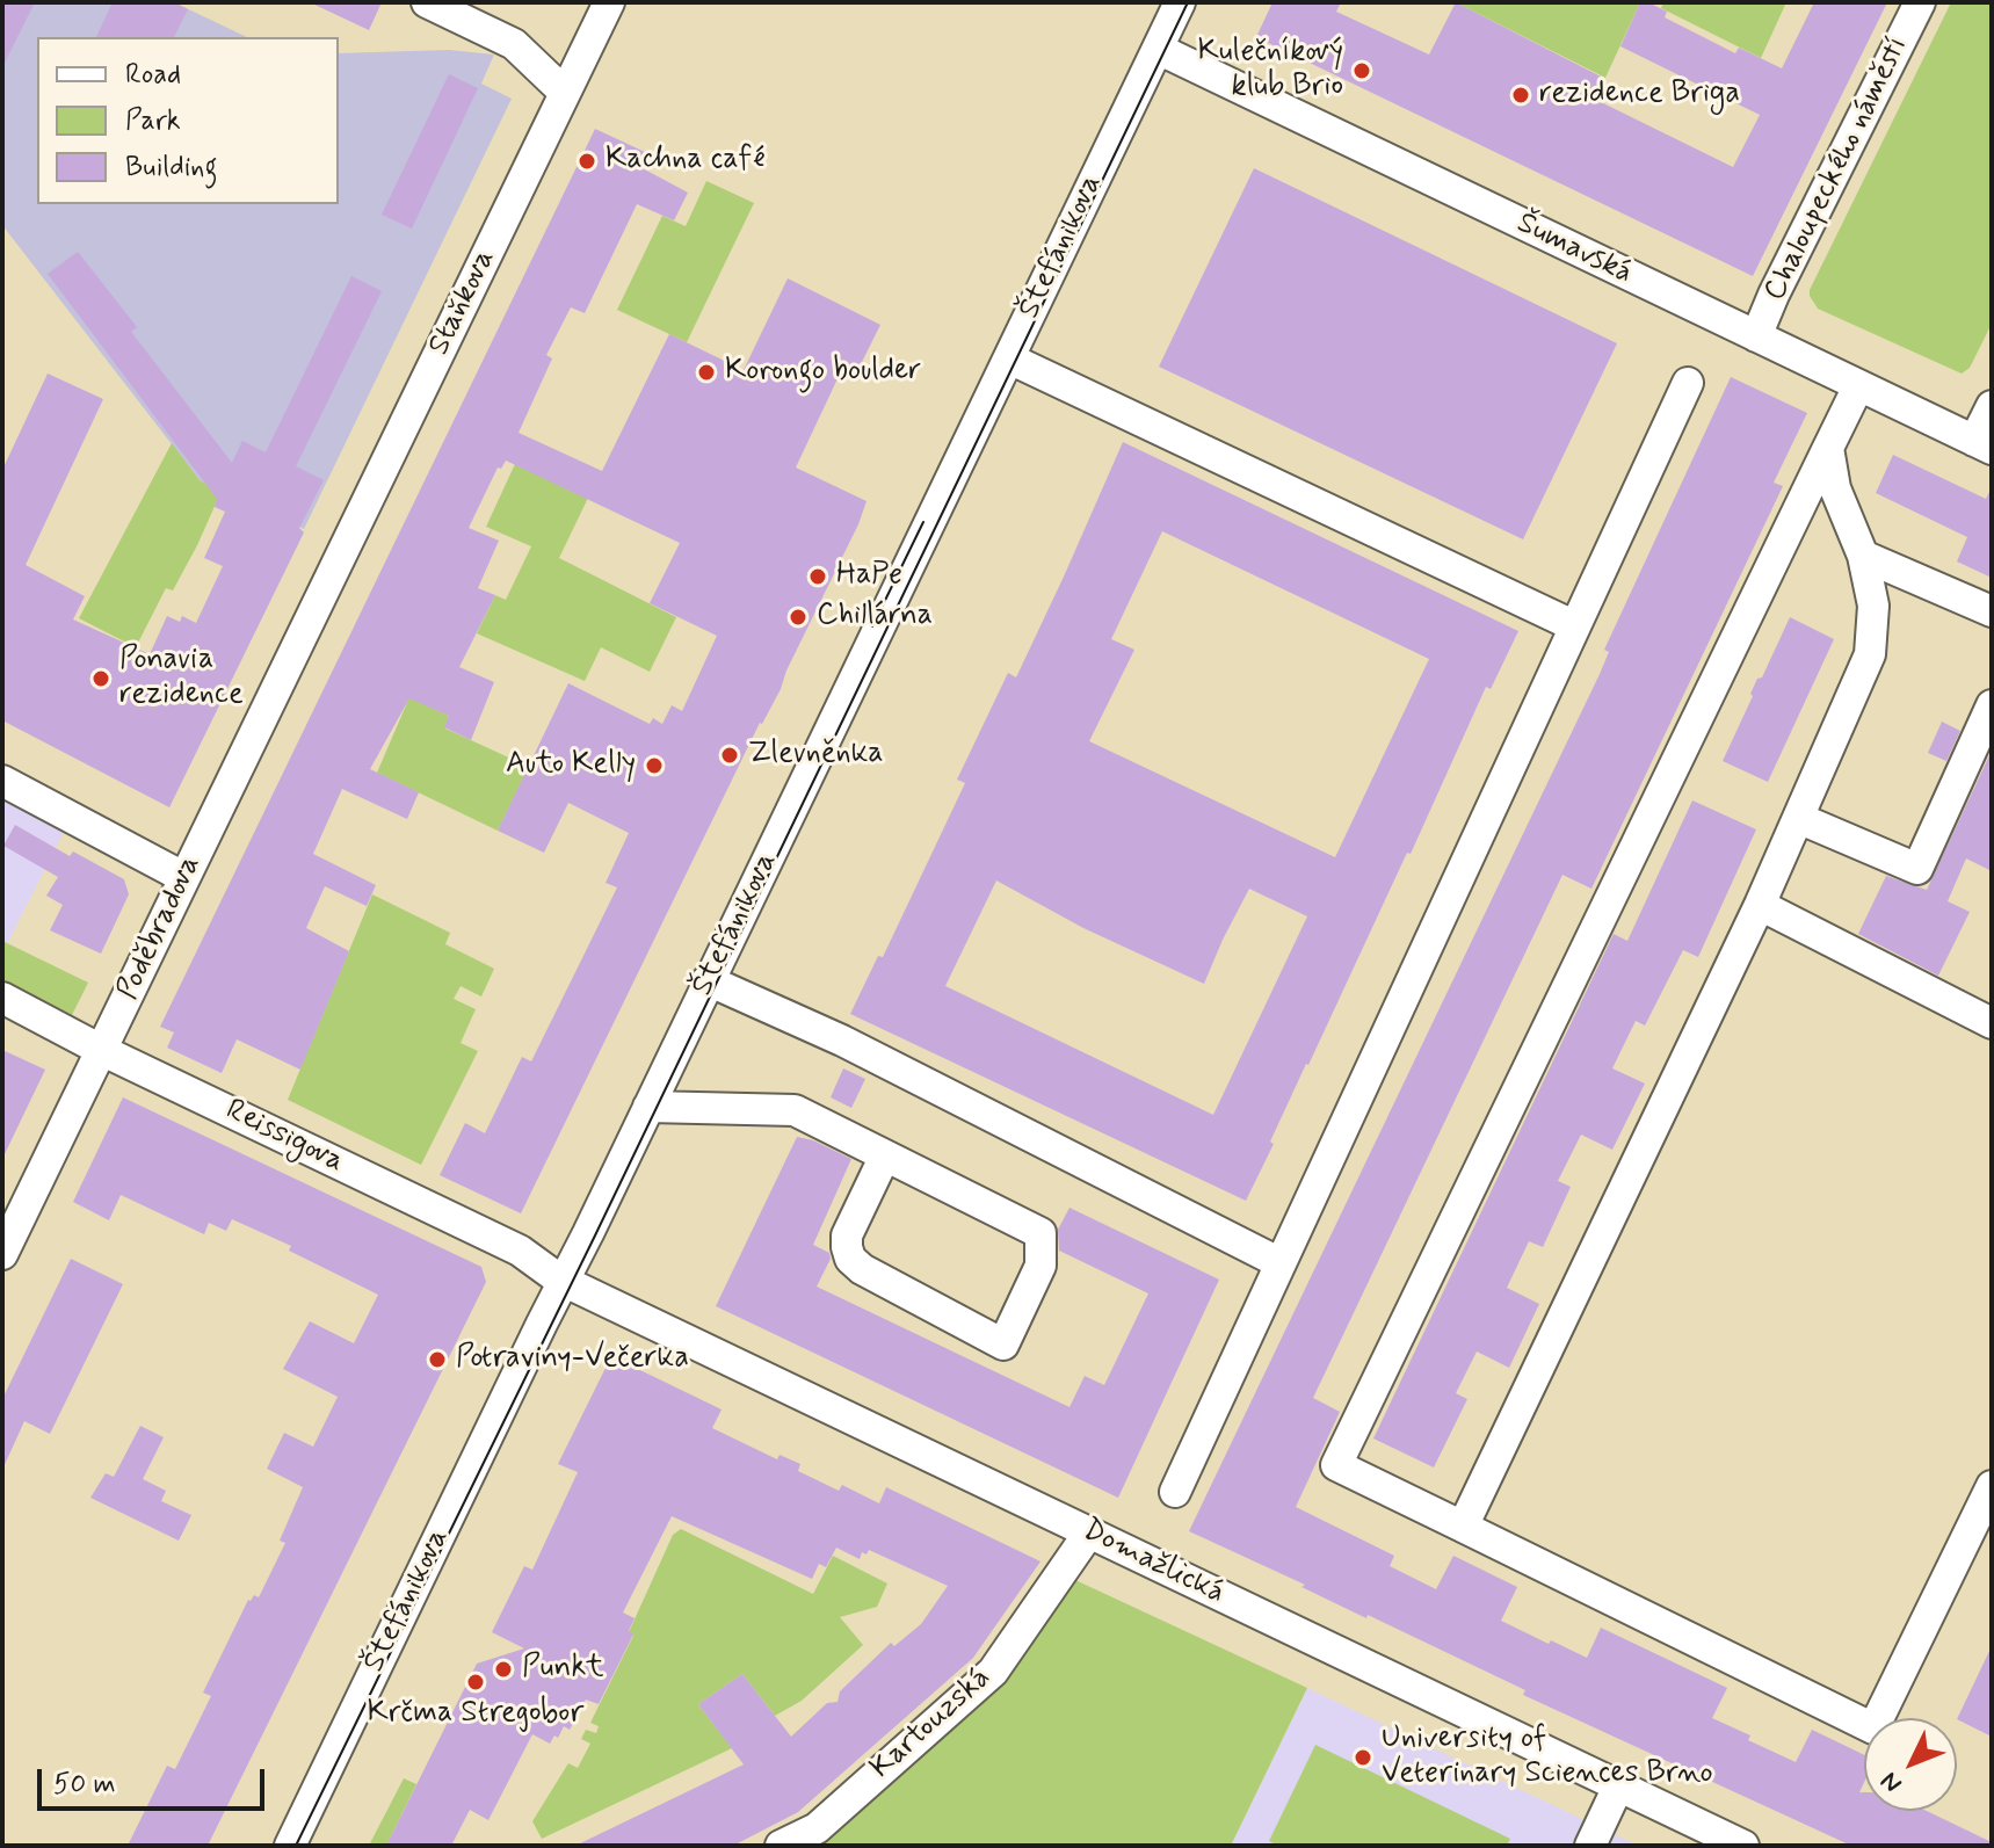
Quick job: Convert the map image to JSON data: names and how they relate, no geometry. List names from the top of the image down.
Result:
{
  "streets": {
    "street": [
      "Chaloupeckého náměstí",
      "Štefánikova",
      "Šumavská",
      "Staňkova",
      "Poděbradova",
      "Reissigova",
      "Domažlická",
      "Kartouzská"
    ]
  },
  "crossings": [
    ["Chaloupeckého náměstí", "Šumavská"],
    ["Štefánikova", "Šumavská"],
    ["Štefánikova", "Reissigova"],
    ["Štefánikova", "Domažlická"],
    ["Staňkova", "Poděbradova"],
    ["Poděbradova", "Reissigova"],
    ["Reissigova", "Domažlická"],
    ["Domažlická", "Kartouzská"]
  ],
  "places": [
    "Kulečníkový klub Brio",
    "rezidence Briga",
    "Kachna café",
    "Korongo boulder",
    "HaPe",
    "Chillárna",
    "Ponavia rezidence",
    "Zlevněnka",
    "Auto Kelly",
    "Potraviny-Večerka",
    "Punkt",
    "Krčma Stregobor",
    "University of Veterinary Sciences Brno"
  ],
  "legend": ["Road", "Park", "Building"],
  "scale_bar": "50 m",
  "north": "bottom left"
}
